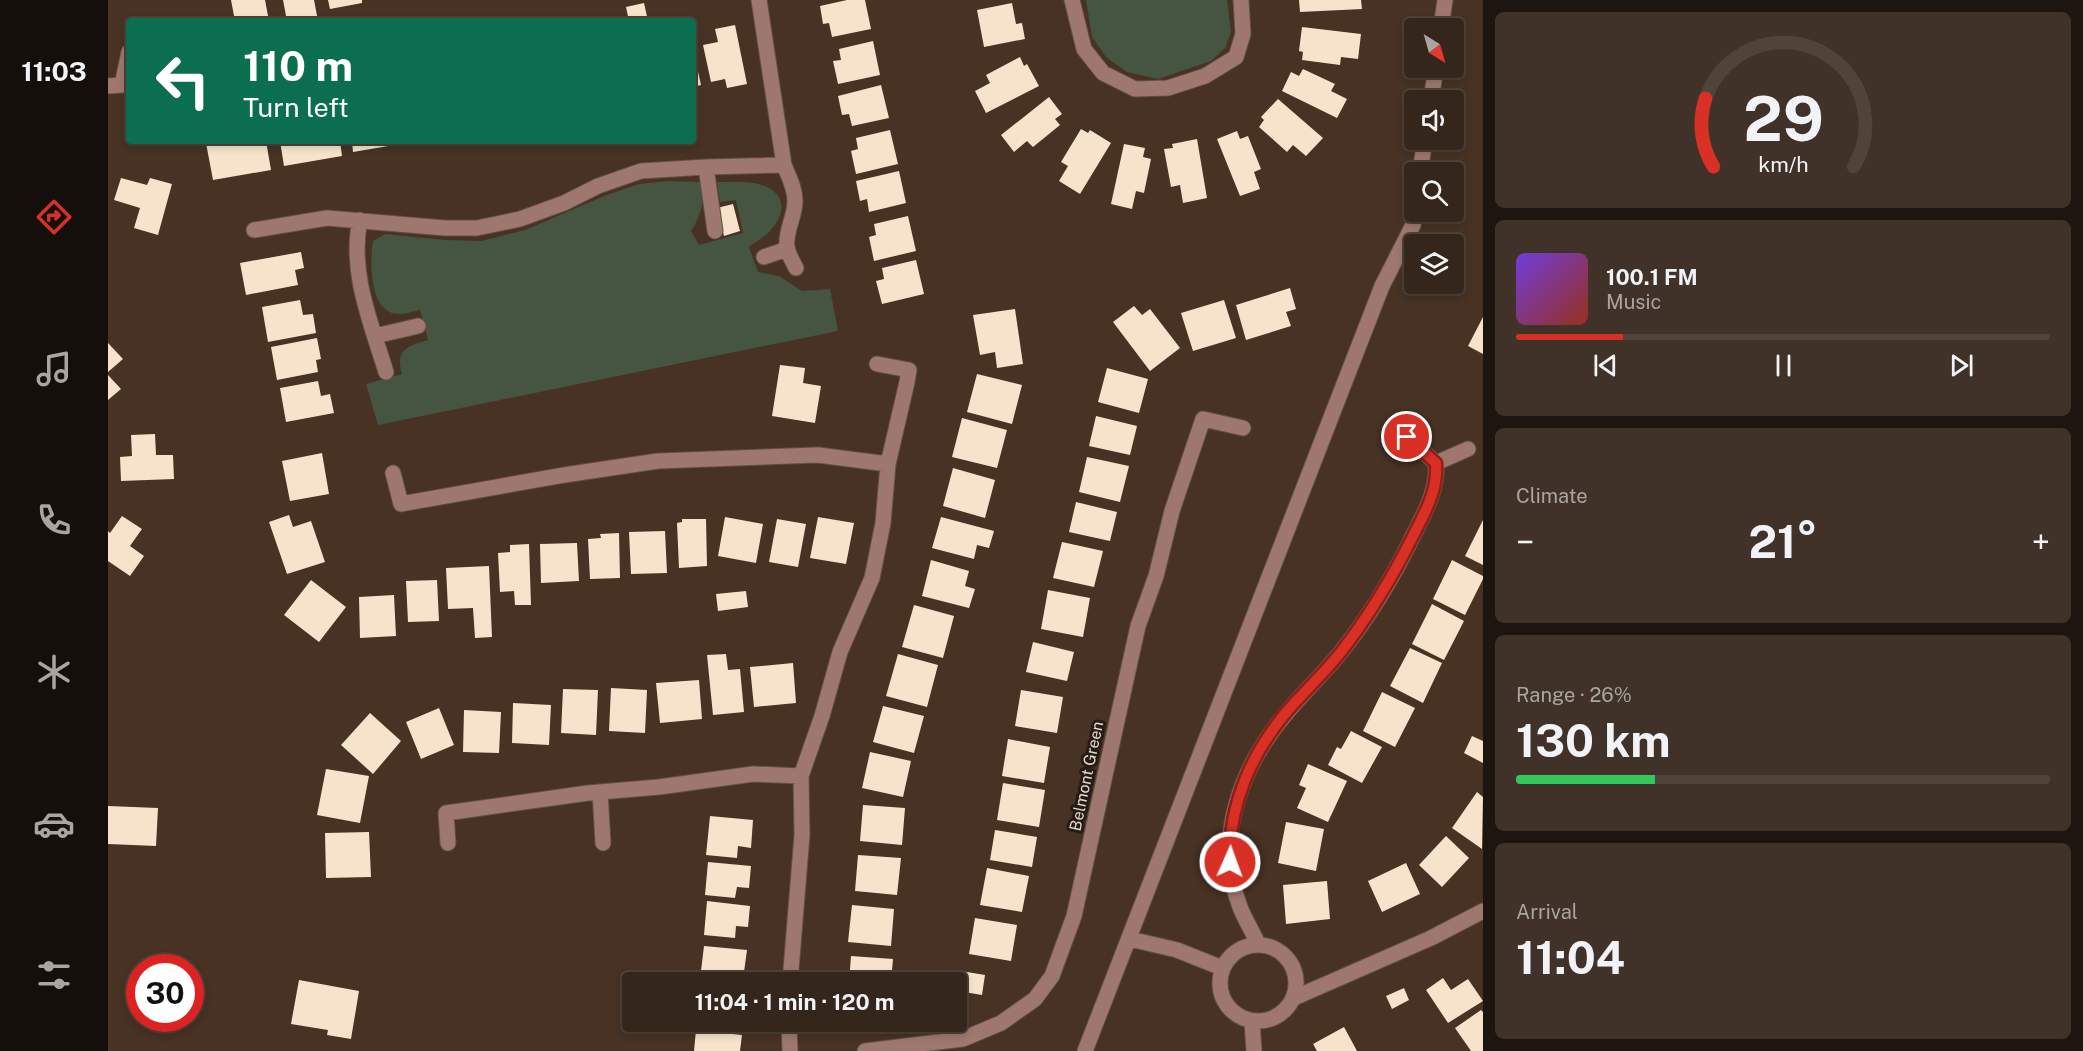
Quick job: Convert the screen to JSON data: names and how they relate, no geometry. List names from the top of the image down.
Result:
{
  "streets": {
    "street": ["Belmont Green"]
  },
  "north": "bottom right",
  "page": {
    "tabs": "11:03",
    "turn": ["110 m", "Turn left"],
    "song": ["100.1 FM", "Music"],
    "tile": [
      "Climate",
      ["Range · 26%", "130 km"],
      ["Arrival", "11:04"]
    ],
    "heat": ["−", "21°", "+"],
    "limit": "30",
    "trip": "11:04 · 1 min · 120 m",
    "gauge": ["29", "km/h"]
  }
}
